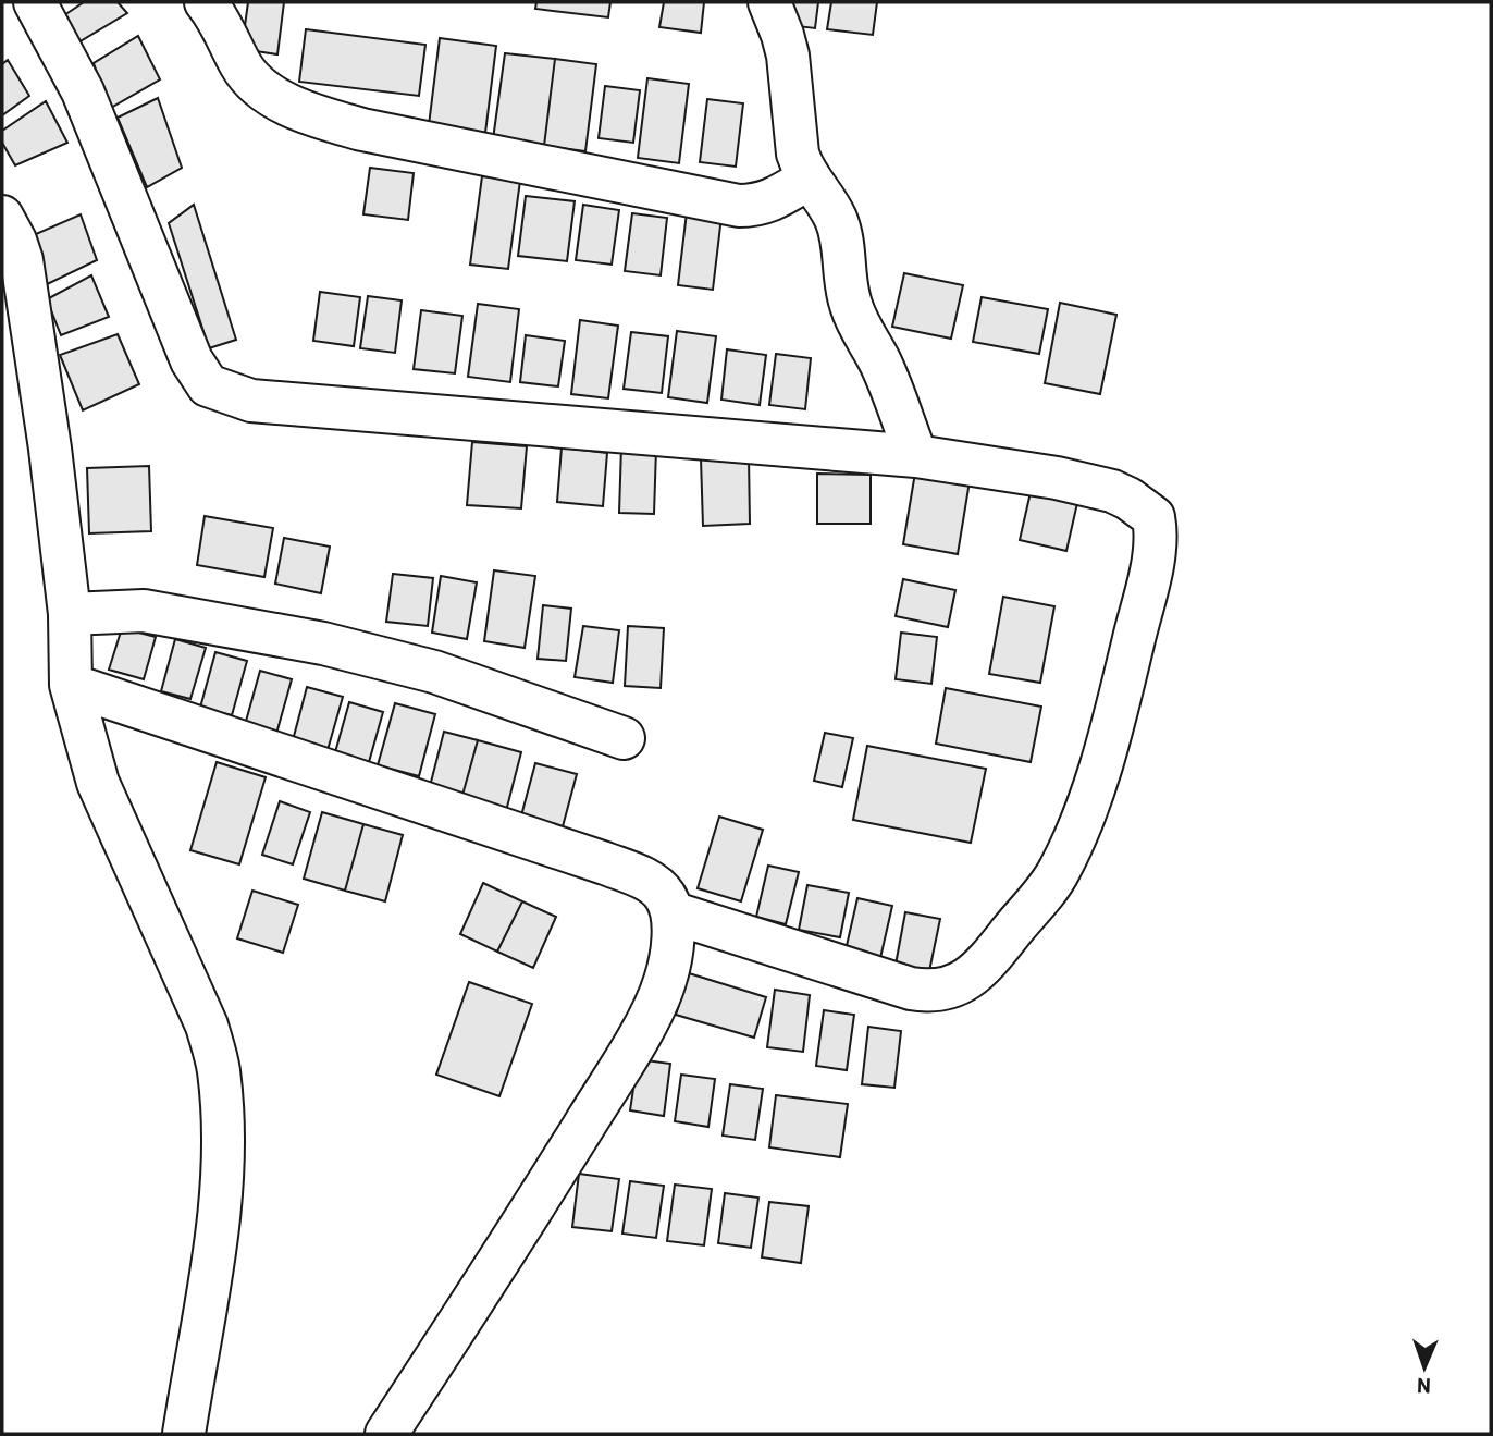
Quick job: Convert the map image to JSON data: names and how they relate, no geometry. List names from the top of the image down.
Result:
{
  "north": "bottom"
}
